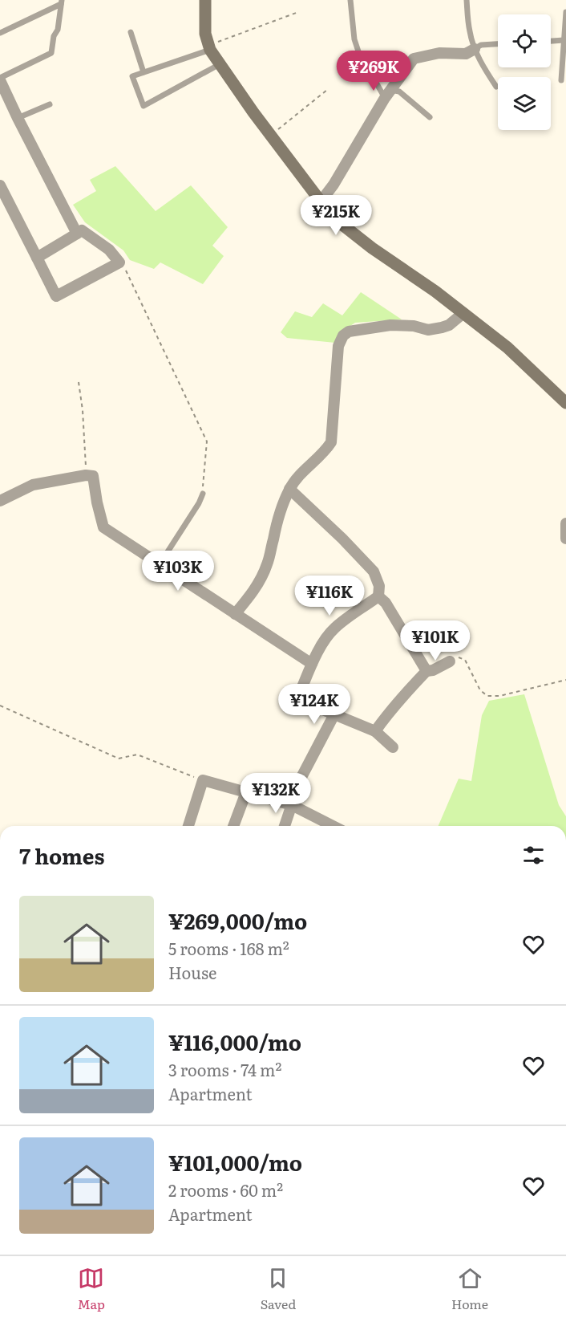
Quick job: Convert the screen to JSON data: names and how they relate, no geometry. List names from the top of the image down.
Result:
{
  "page": {
    "price": [
      "¥269K",
      "¥215K",
      "¥103K",
      "¥116K",
      "¥101K",
      "¥124K",
      "¥132K"
    ],
    "heading": "7 homes",
    "list": [
      {
        "name": "¥269,000/mo",
        "note": "5 rooms · 168 m² · House"
      },
      {
        "name": "¥116,000/mo",
        "note": "3 rooms · 74 m² · Apartment"
      },
      {
        "name": "¥101,000/mo",
        "note": "2 rooms · 60 m² · Apartment"
      }
    ],
    "tabs": ["Map", "Saved", "Home"]
  }
}
